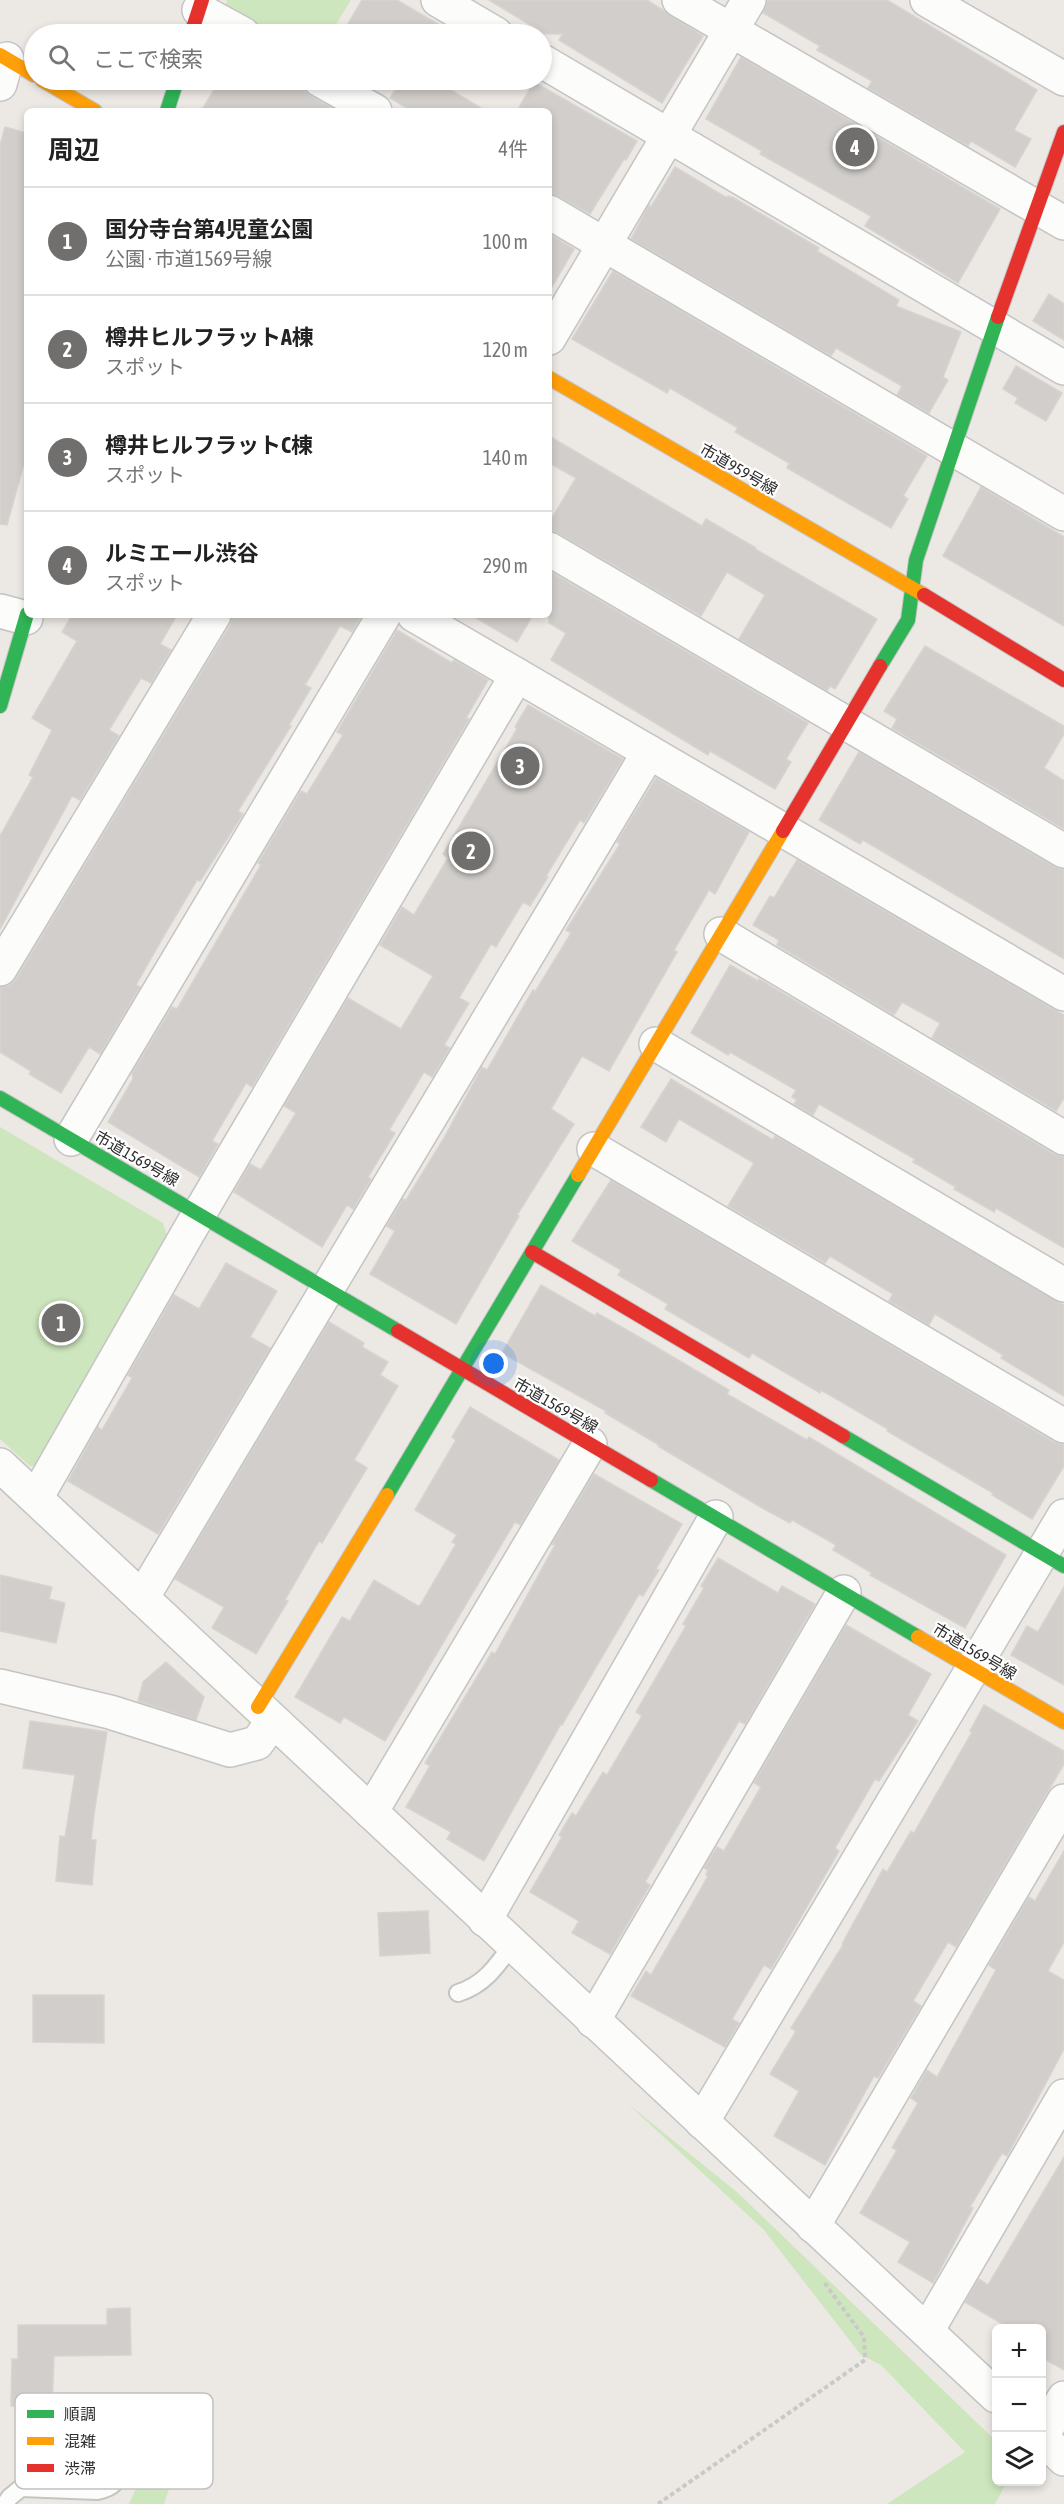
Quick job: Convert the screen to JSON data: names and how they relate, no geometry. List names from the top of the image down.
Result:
{
  "streets": {
    "street": ["市道959号線", "市道1569号線"]
  },
  "legend": ["順調", "混雑", "渋滞"],
  "page": {
    "search": "ここで検索",
    "heading": ["周辺", "4件"],
    "pins": [
      "4",
      "3",
      "2",
      "1"
    ],
    "list": [
      {
        "mark": "1",
        "name": "国分寺台第4児童公園",
        "note": "公園 · 市道1569号線",
        "value": "100 m"
      },
      {
        "mark": "2",
        "name": "樽井ヒルフラットA棟",
        "note": "スポット",
        "value": "120 m"
      },
      {
        "mark": "3",
        "name": "樽井ヒルフラットC棟",
        "note": "スポット",
        "value": "140 m"
      },
      {
        "mark": "4",
        "name": "ルミエール渋谷",
        "note": "スポット",
        "value": "290 m"
      }
    ],
    "map_buttons": ["+", "−"]
  }
}
